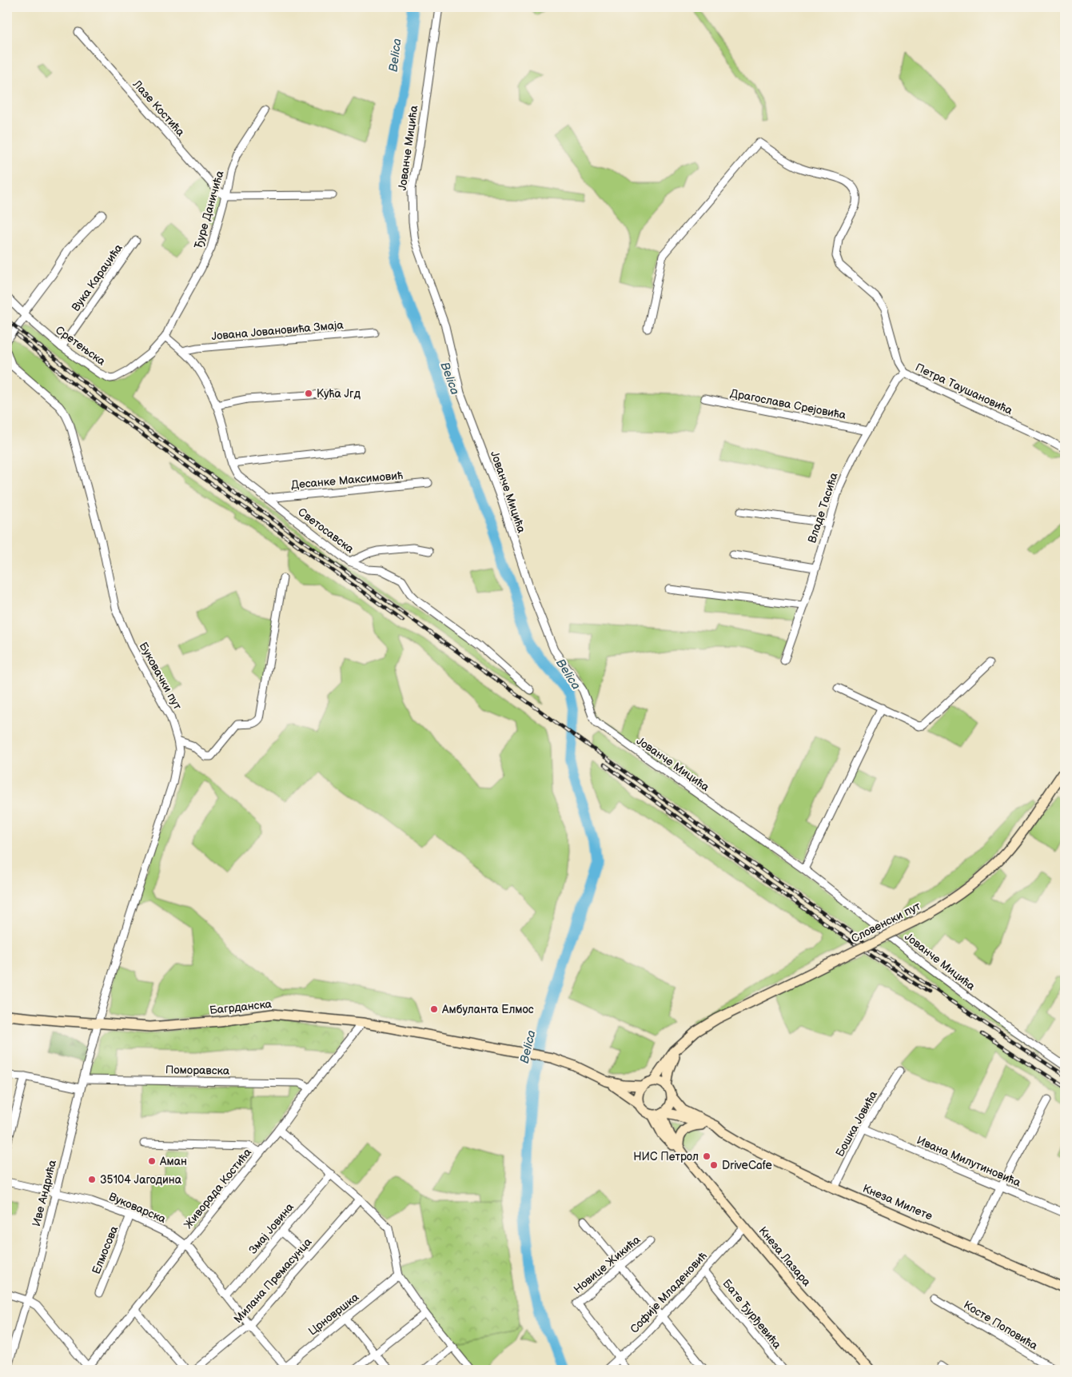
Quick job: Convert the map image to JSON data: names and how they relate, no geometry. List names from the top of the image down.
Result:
{
  "streets": {
    "main road": [
      "Словенски пут",
      "Багрданска",
      "Кнеза Милете",
      "Кнеза Лазара"
    ],
    "street": [
      "Лазе Костића",
      "Јованче Мицића",
      "Ђуре Даничића",
      "Вука Караџића",
      "Јована Јовановића Змаја",
      "Сретењска",
      "Петра Таушановића",
      "Драгослава Срејовића",
      "Десанке Максимовић",
      "Владе Тасића",
      "Светосавска",
      "Буковачки пут",
      "Поморавска",
      "Бошка Јовића",
      "Ивана Милутиновића",
      "Живорада Костића",
      "Иве Андрића",
      "Вуковарска",
      "Змај Јовина",
      "Елмосова",
      "Новице Жикића",
      "Милана Премасунца",
      "Софије Младеновић",
      "Црновршка",
      "Бате Ђурђевића",
      "Косте Поповића"
    ]
  },
  "crossings": [
    ["Лазе Костића", "Ђуре Даничића"],
    ["Ђуре Даничића", "Сретењска"],
    ["Ђуре Даничића", "Светосавска"],
    ["Вука Караџића", "Сретењска"],
    ["Јована Јовановића Змаја", "Светосавска"],
    ["Сретењска", "Светосавска"],
    ["Петра Таушановића", "Владе Тасића"],
    ["Драгослава Срејовића", "Владе Тасића"],
    ["Десанке Максимовић", "Светосавска"],
    ["Буковачки пут", "Багрданска"],
    ["Буковачки пут", "Иве Андрића"],
    ["Словенски пут", "Кнеза Милете"],
    ["Словенски пут", "Кнеза Лазара"],
    ["Багрданска", "Живорада Костића"],
    ["Багрданска", "Иве Андрића"],
    ["Поморавска", "Живорада Костића"],
    ["Поморавска", "Иве Андрића"],
    ["Бошка Јовића", "Ивана Милутиновића"],
    ["Бошка Јовића", "Кнеза Милете"],
    ["Живорада Костића", "Вуковарска"],
    ["Иве Андрића", "Вуковарска"],
    ["Кнеза Милете", "Кнеза Лазара"],
    ["Вуковарска", "Змај Јовина"],
    ["Вуковарска", "Елмосова"],
    ["Вуковарска", "Милана Премасунца"],
    ["Вуковарска", "Црновршка"],
    ["Кнеза Лазара", "Софије Младеновић"],
    ["Новице Жикића", "Софије Младеновић"],
    ["Софије Младеновић", "Бате Ђурђевића"]
  ],
  "water": ["Belica"],
  "places": [
    "Кућа Јгд",
    "Амбуланта Елмос",
    "НИС Петрол",
    "Аман",
    "DriveCafe",
    "35104 Јагодина"
  ]
}
